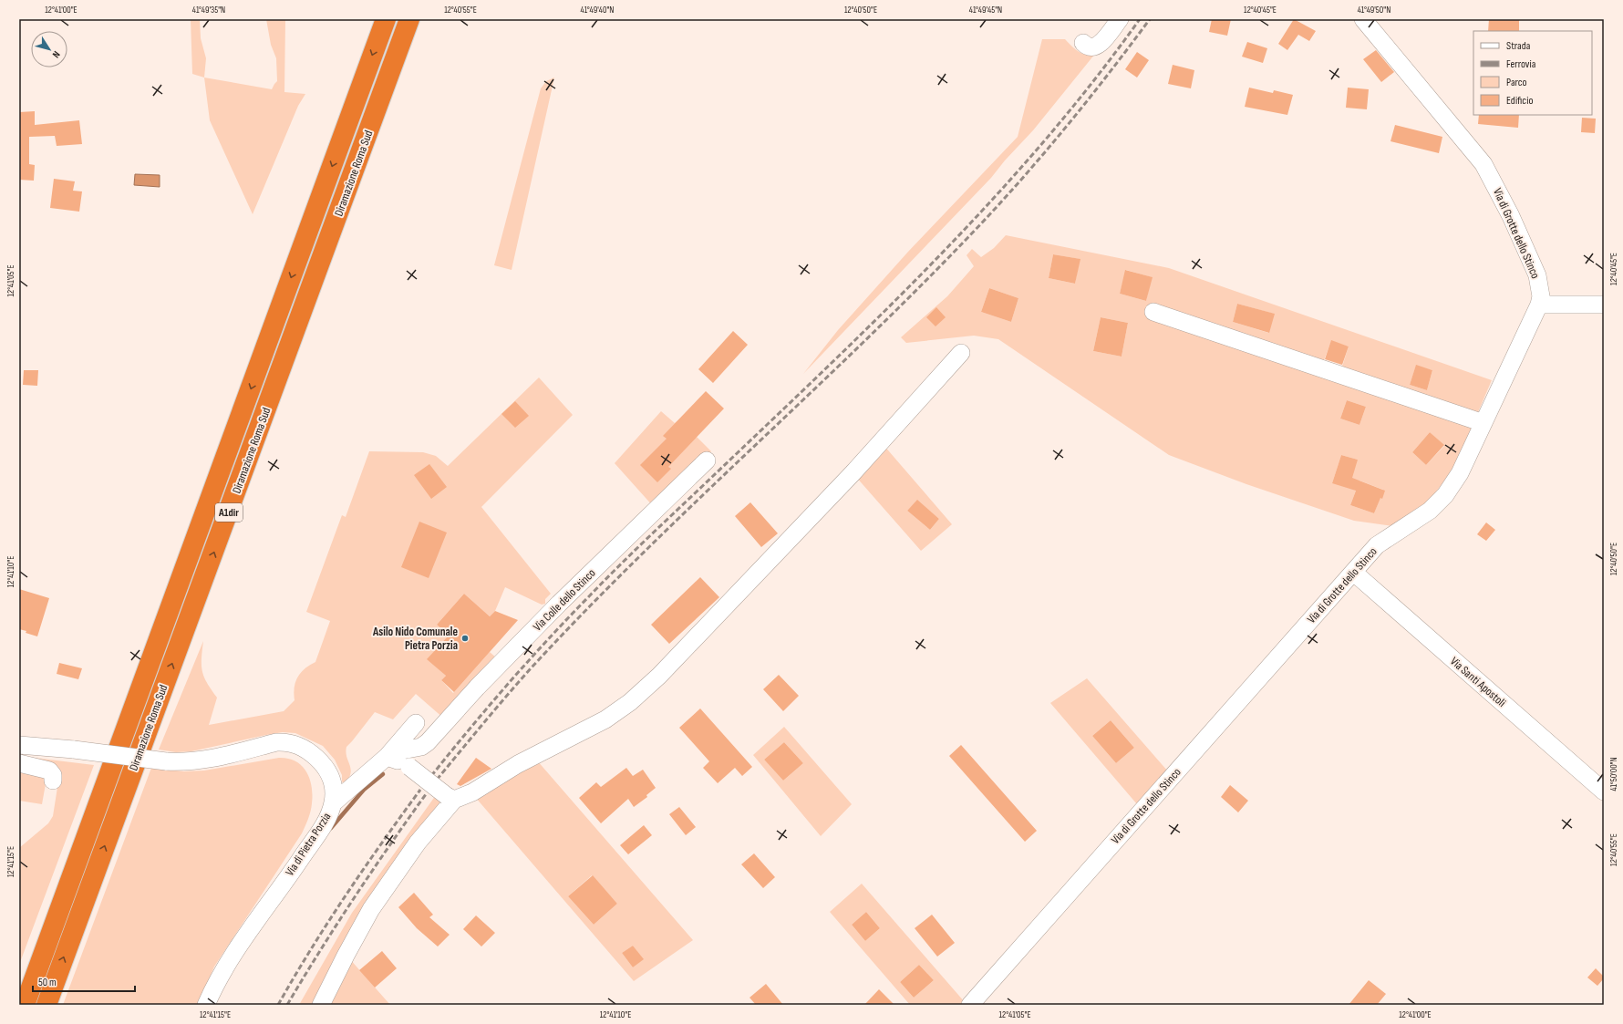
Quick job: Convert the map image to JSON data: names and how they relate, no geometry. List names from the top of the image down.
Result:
{
  "streets": {
    "highway": ["Diramazione Roma Sud", "A1dir"],
    "street": [
      "Via di Grotte dello Stinco",
      "Via Colle dello Stinco",
      "Via Santi Apostoli",
      "Via di Pietra Porzia"
    ]
  },
  "crossings": [
    ["Via di Grotte dello Stinco", "Via Santi Apostoli"],
    ["Via Colle dello Stinco", "Via di Pietra Porzia"]
  ],
  "places": ["Asilo Nido Comunale Pietra Porzia"],
  "legend": [
    "Strada",
    "Ferrovia",
    "Parco",
    "Edificio"
  ],
  "scale_bar": "50 m",
  "north": "bottom right",
  "coordinates": [
    "12°41'00\"E",
    "41°49'35\"N",
    "12°40'55\"E",
    "41°49'40\"N",
    "12°40'50\"E",
    "41°49'45\"N",
    "12°40'45\"E",
    "41°49'50\"N",
    "12°41'05\"E",
    "12°41'10\"E",
    "41°50'00\"N",
    "12°41'15\"E"
  ]
}
